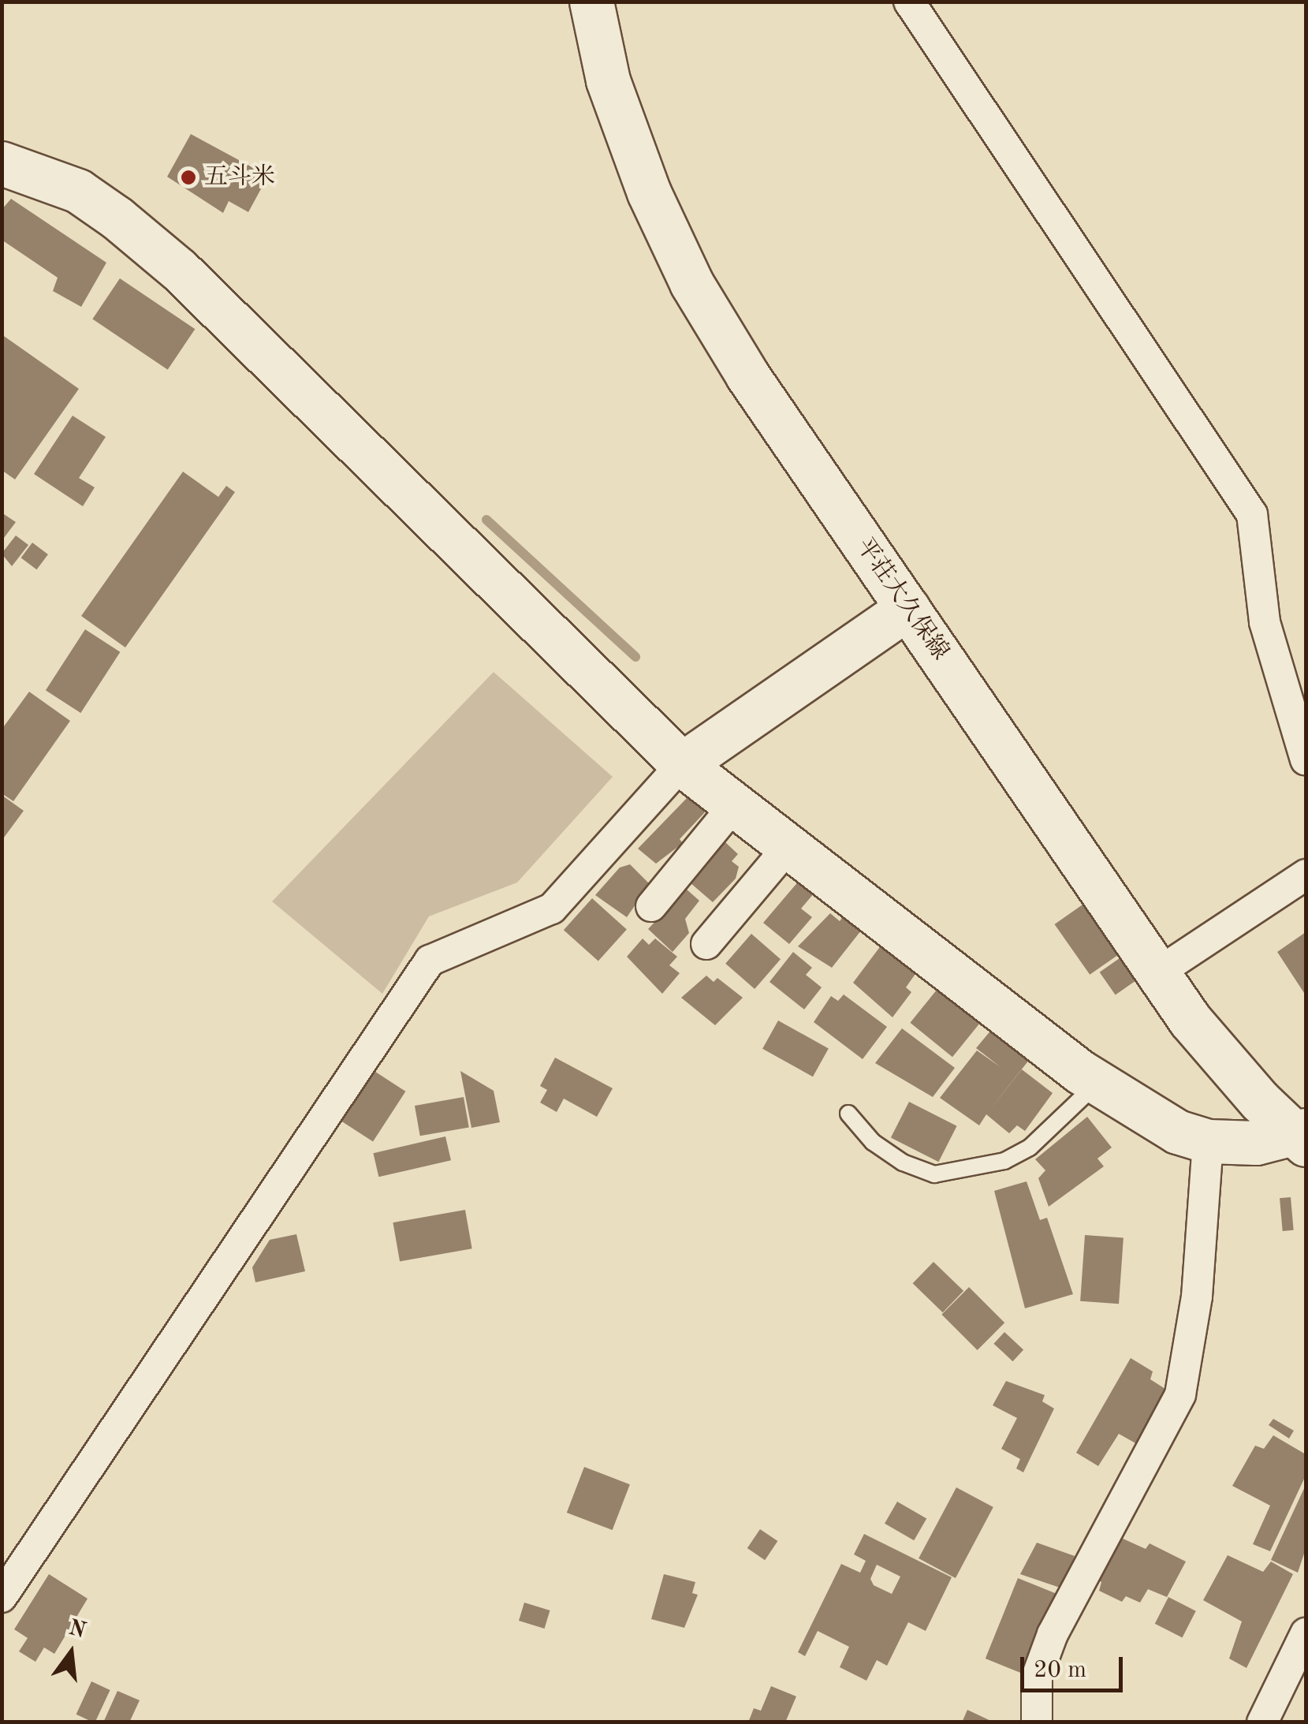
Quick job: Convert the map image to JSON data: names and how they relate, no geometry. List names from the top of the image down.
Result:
{
  "streets": {
    "street": ["平荘大久保線"]
  },
  "places": ["五斗米"],
  "scale_bar": "20 m",
  "north": "top"
}
